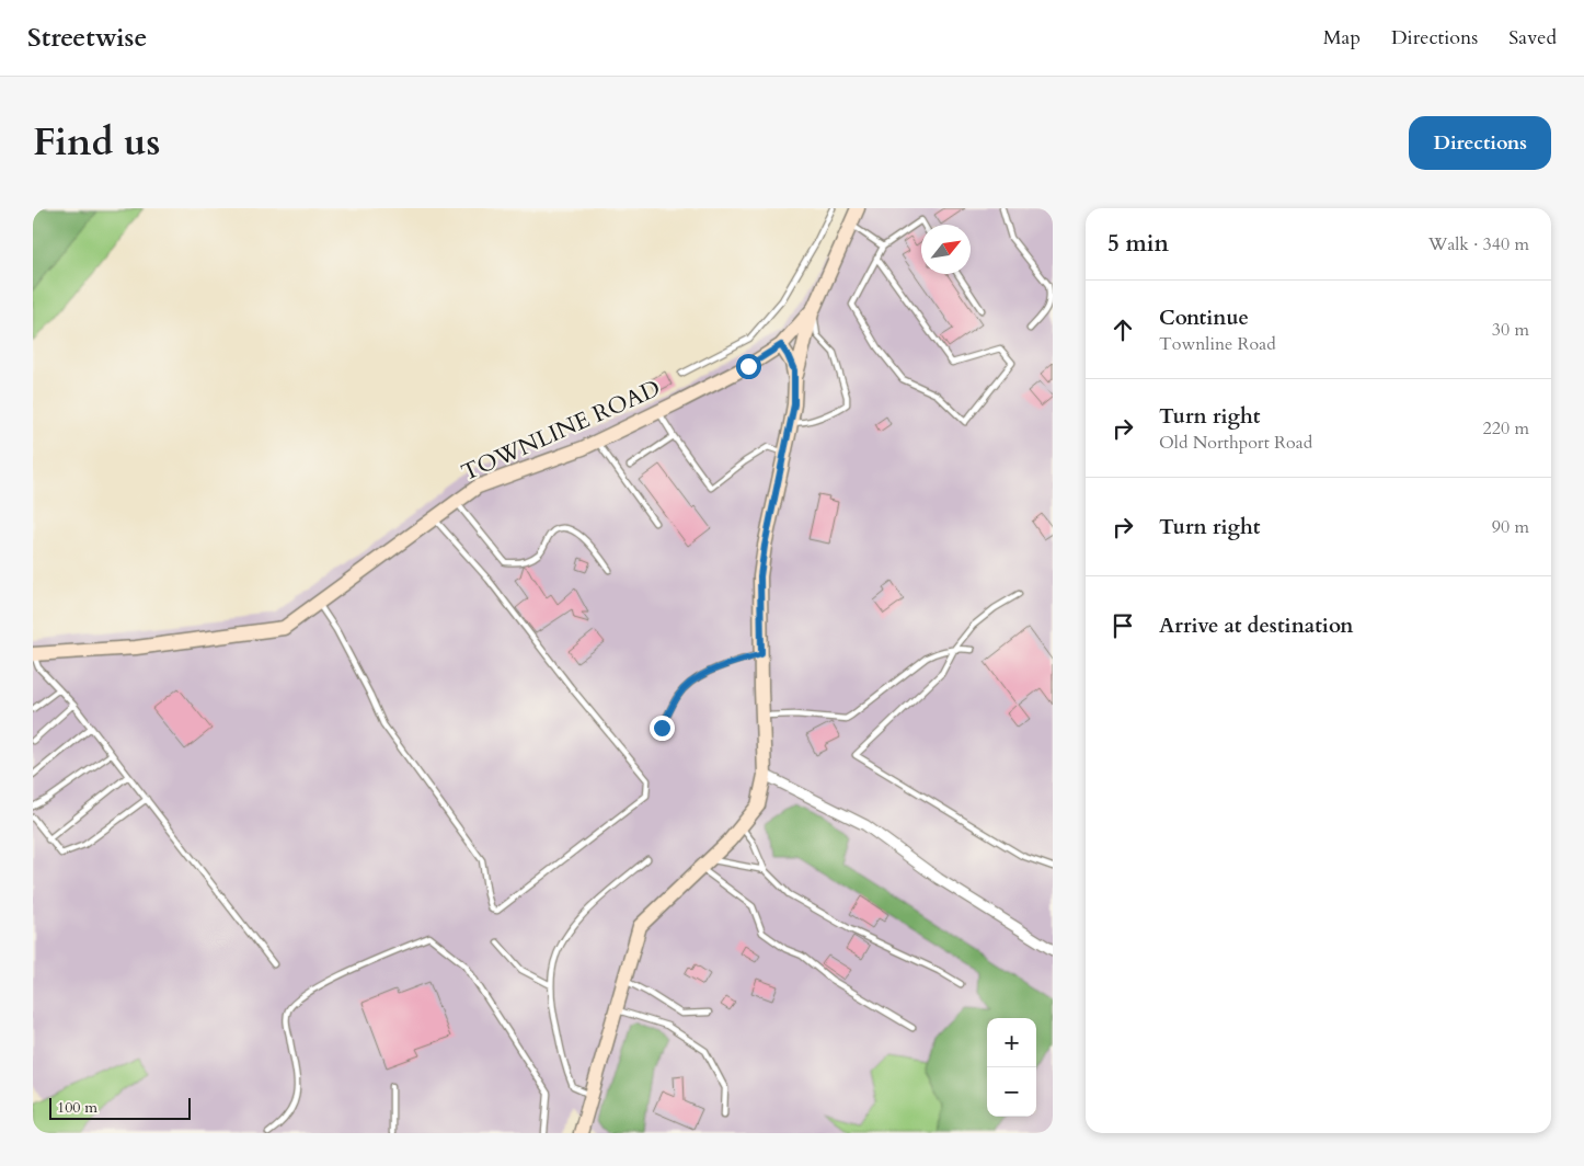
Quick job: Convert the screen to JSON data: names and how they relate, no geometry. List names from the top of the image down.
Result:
{
  "streets": {
    "main road": ["TOWNLINE ROAD"]
  },
  "scale_bar": "100 m",
  "north": "top right",
  "page": {
    "header": "Streetwise",
    "nav": ["Map", "Directions", "Saved"],
    "title": "Find us",
    "buttons": "Directions",
    "heading": ["5 min", "Walk · 340 m"],
    "list": [
      ["Continue", "Townline Road", "30 m"],
      ["Turn right", "Old Northport Road", "220 m"],
      ["Turn right", "90 m"],
      "Arrive at destination"
    ],
    "map_buttons": ["+", "−"],
    "scale": "100 m"
  }
}
